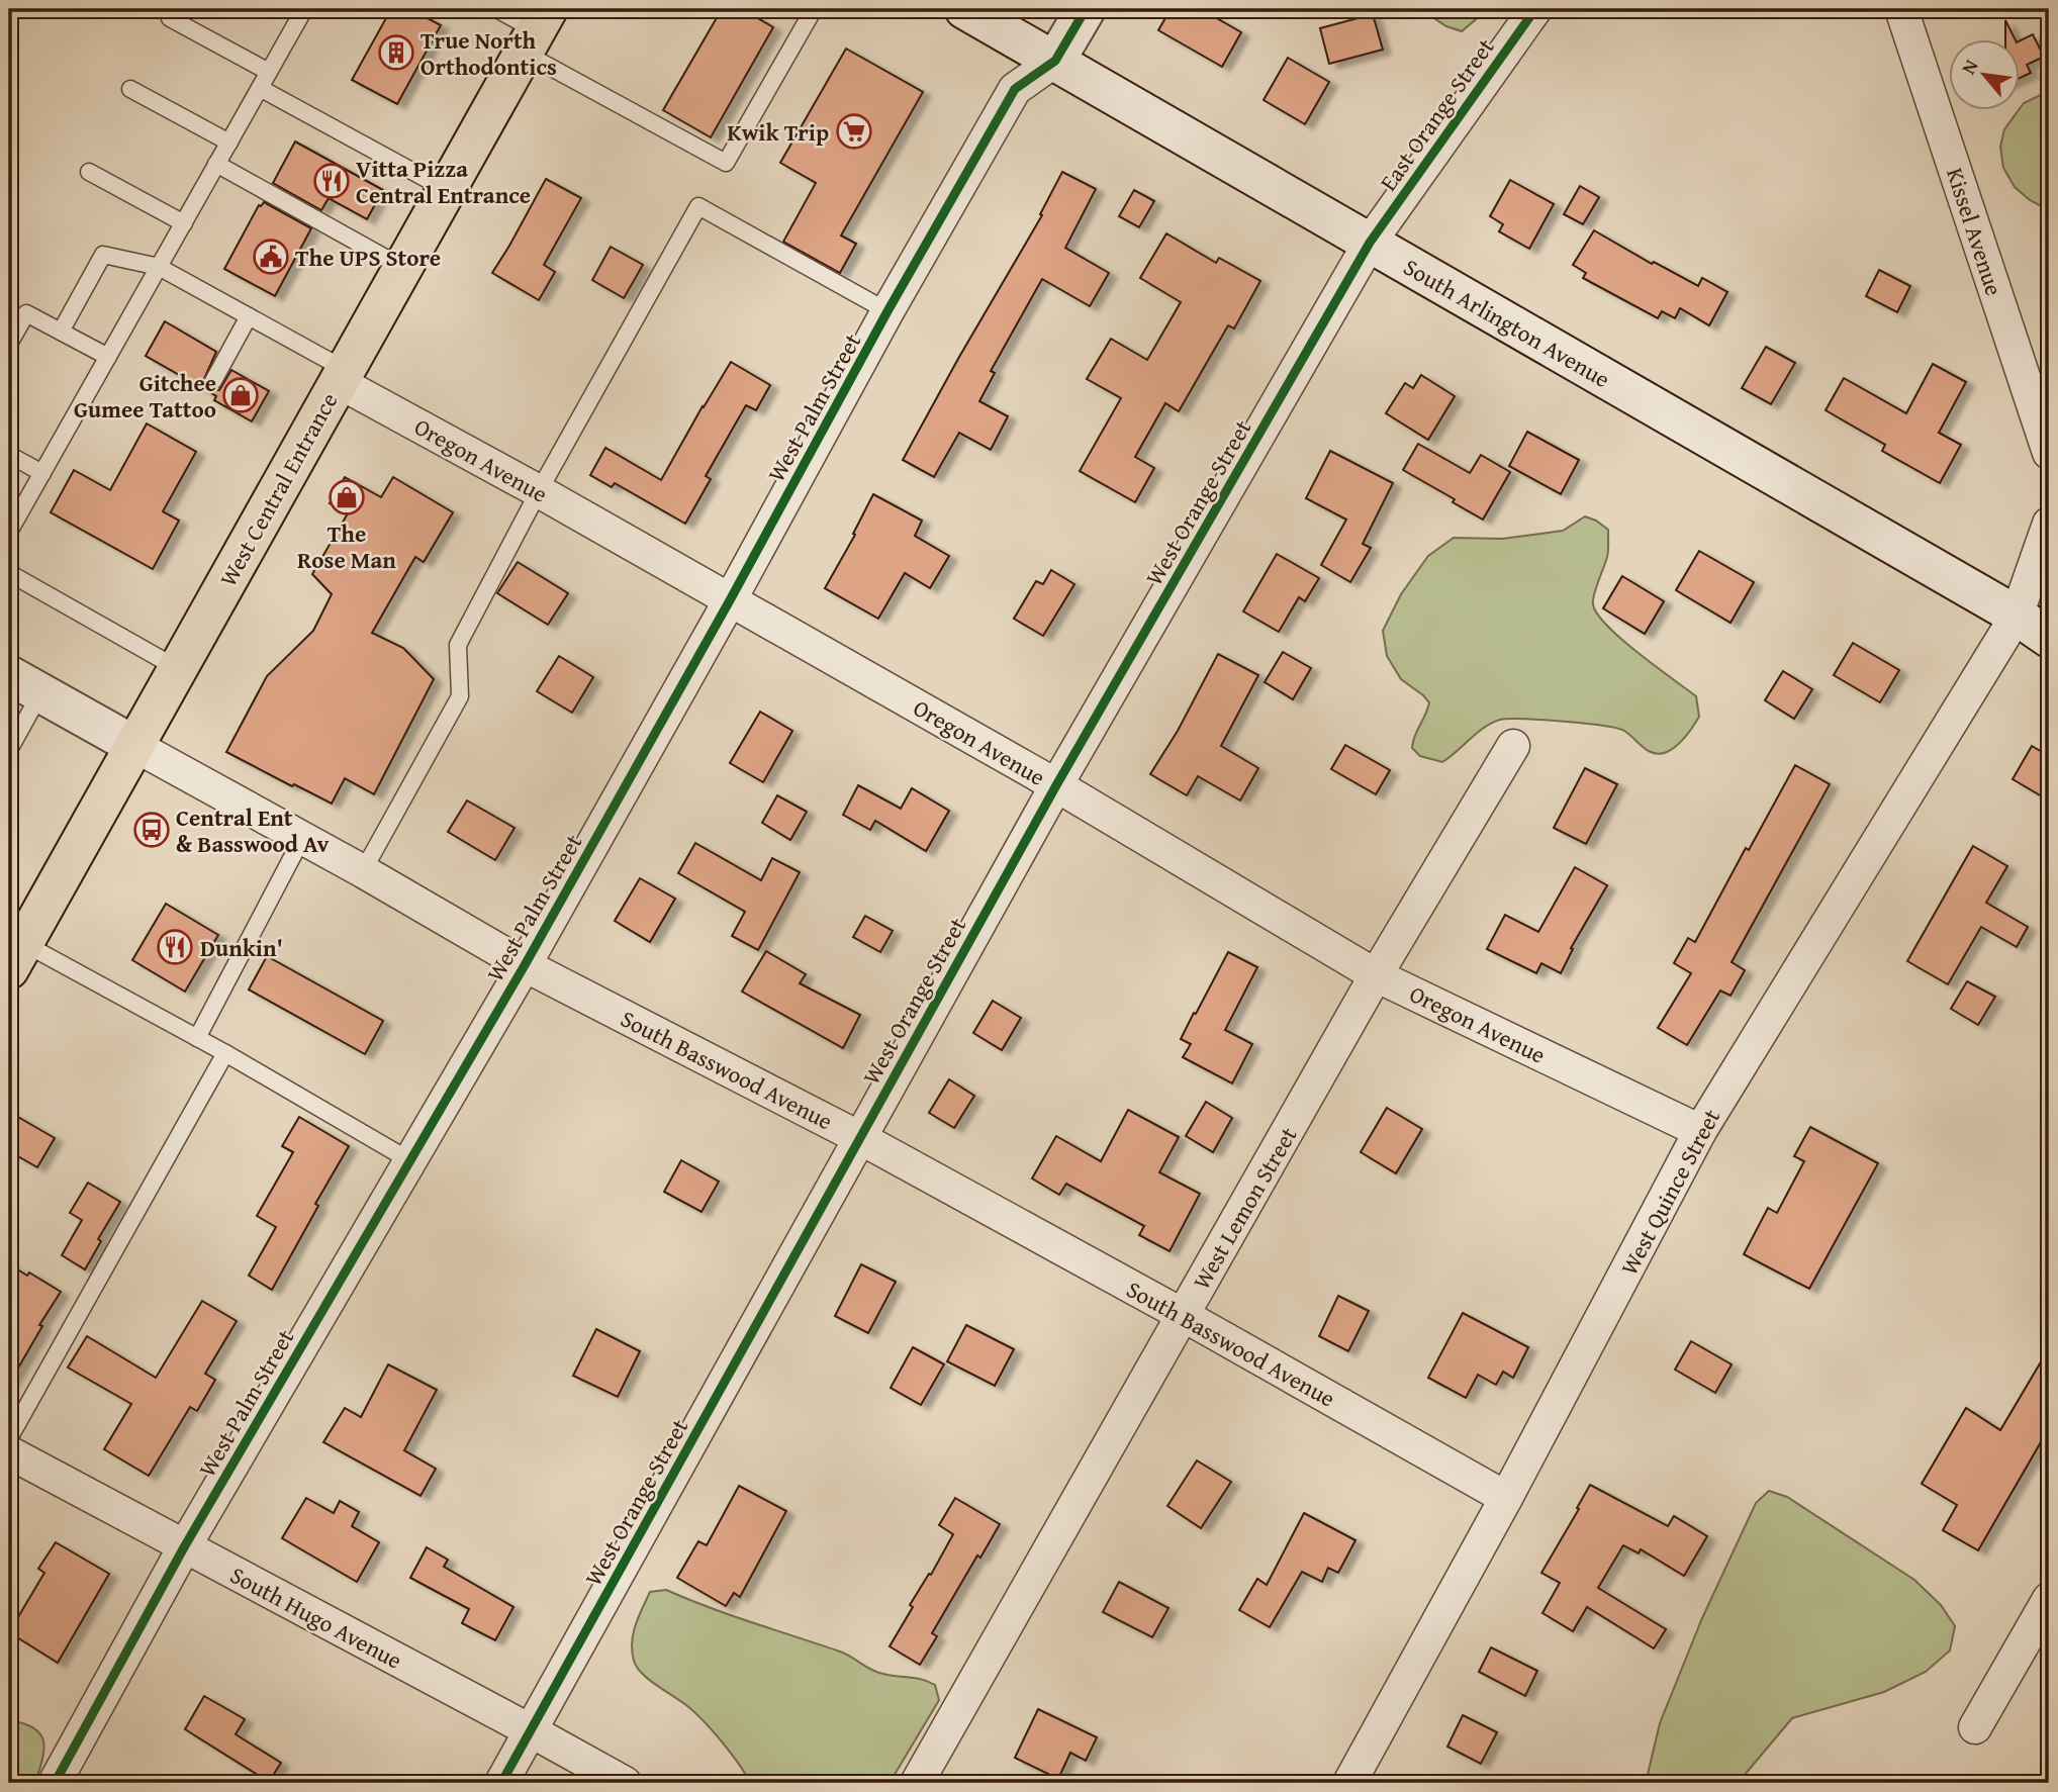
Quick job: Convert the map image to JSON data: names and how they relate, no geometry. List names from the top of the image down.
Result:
{
  "streets": {
    "highway": ["West Central Entrance"],
    "main road": ["South Arlington Avenue"],
    "street": [
      "East Orange Street",
      "Kissel Avenue",
      "West Palm Street",
      "Oregon Avenue",
      "West Orange Street",
      "South Basswood Avenue",
      "West Quince Street",
      "West Lemon Street",
      "South Hugo Avenue"
    ]
  },
  "crossings": [
    ["East Orange Street", "South Arlington Avenue"],
    ["East Orange Street", "West Orange Street"],
    ["South Arlington Avenue", "West Palm Street"],
    ["South Arlington Avenue", "West Orange Street"],
    ["South Arlington Avenue", "West Quince Street"],
    ["West Palm Street", "Oregon Avenue"],
    ["West Palm Street", "South Basswood Avenue"],
    ["West Palm Street", "South Hugo Avenue"],
    ["Oregon Avenue", "West Central Entrance"],
    ["Oregon Avenue", "West Orange Street"],
    ["Oregon Avenue", "West Quince Street"],
    ["Oregon Avenue", "West Lemon Street"],
    ["West Central Entrance", "South Basswood Avenue"],
    ["West Orange Street", "South Basswood Avenue"],
    ["West Orange Street", "South Hugo Avenue"],
    ["South Basswood Avenue", "West Quince Street"],
    ["South Basswood Avenue", "West Lemon Street"]
  ],
  "places": {
    "building": ["True North Orthodontics"],
    "supermarket": ["Kwik Trip"],
    "restaurant": ["Vitta Pizza Central Entrance", "Dunkin'"],
    "public building": ["The UPS Store"],
    "shop": ["Gitchee Gumee Tattoo", "The Rose Man"],
    "bus stop": ["Central Ent & Basswood Av"]
  },
  "north": "top left"
}
